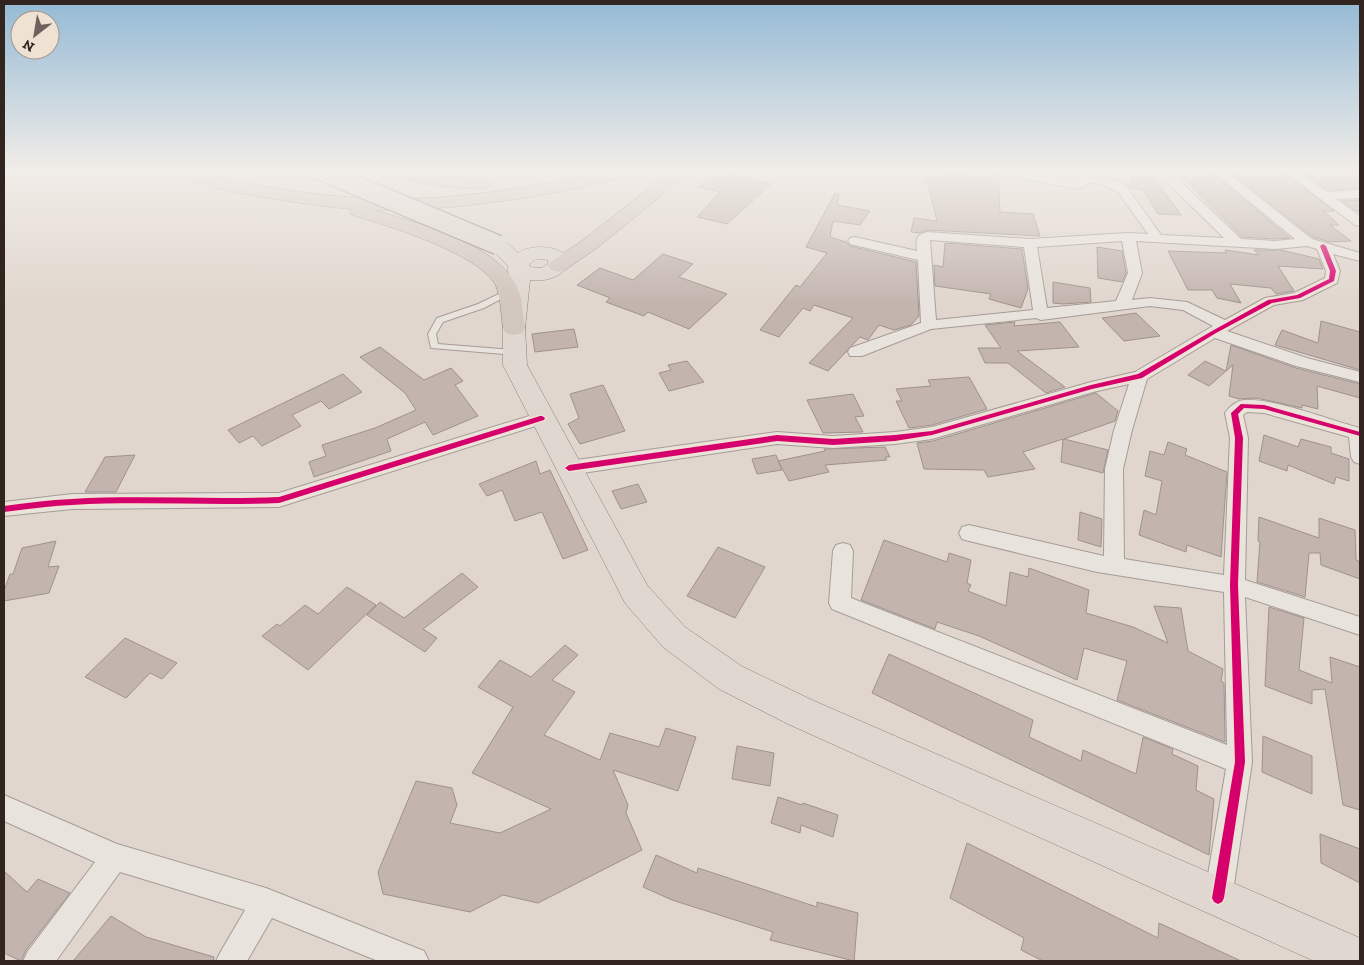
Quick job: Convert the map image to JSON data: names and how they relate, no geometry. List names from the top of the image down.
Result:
{
  "north": "bottom left"
}
